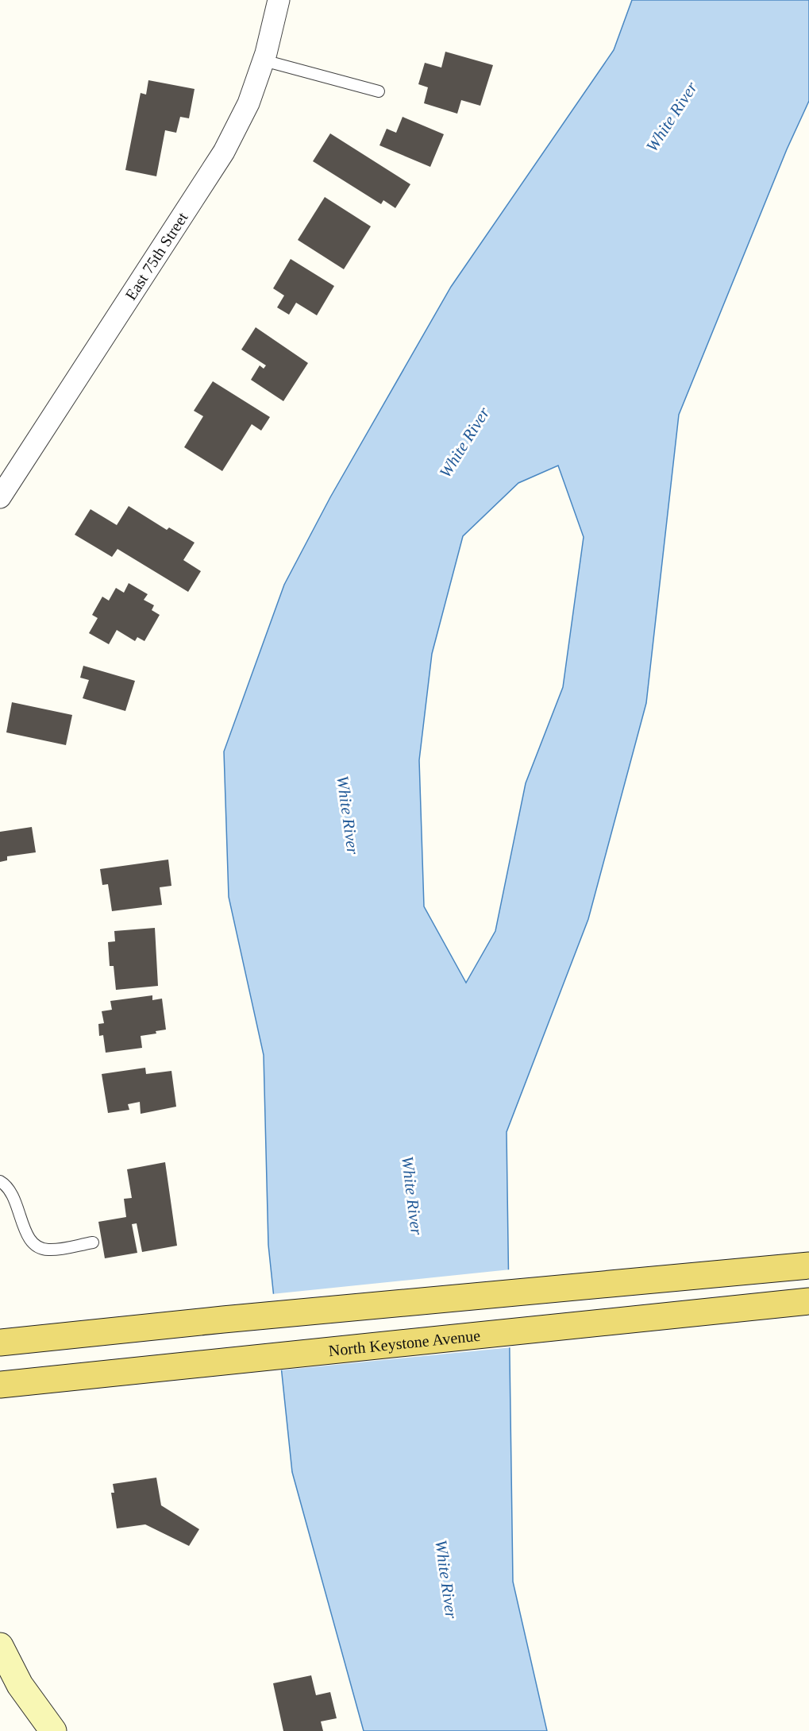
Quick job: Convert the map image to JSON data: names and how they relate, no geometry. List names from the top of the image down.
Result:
{
  "streets": {
    "main road": ["North Keystone Avenue"],
    "street": ["East 75th Street"]
  },
  "water": ["White River"]
}
